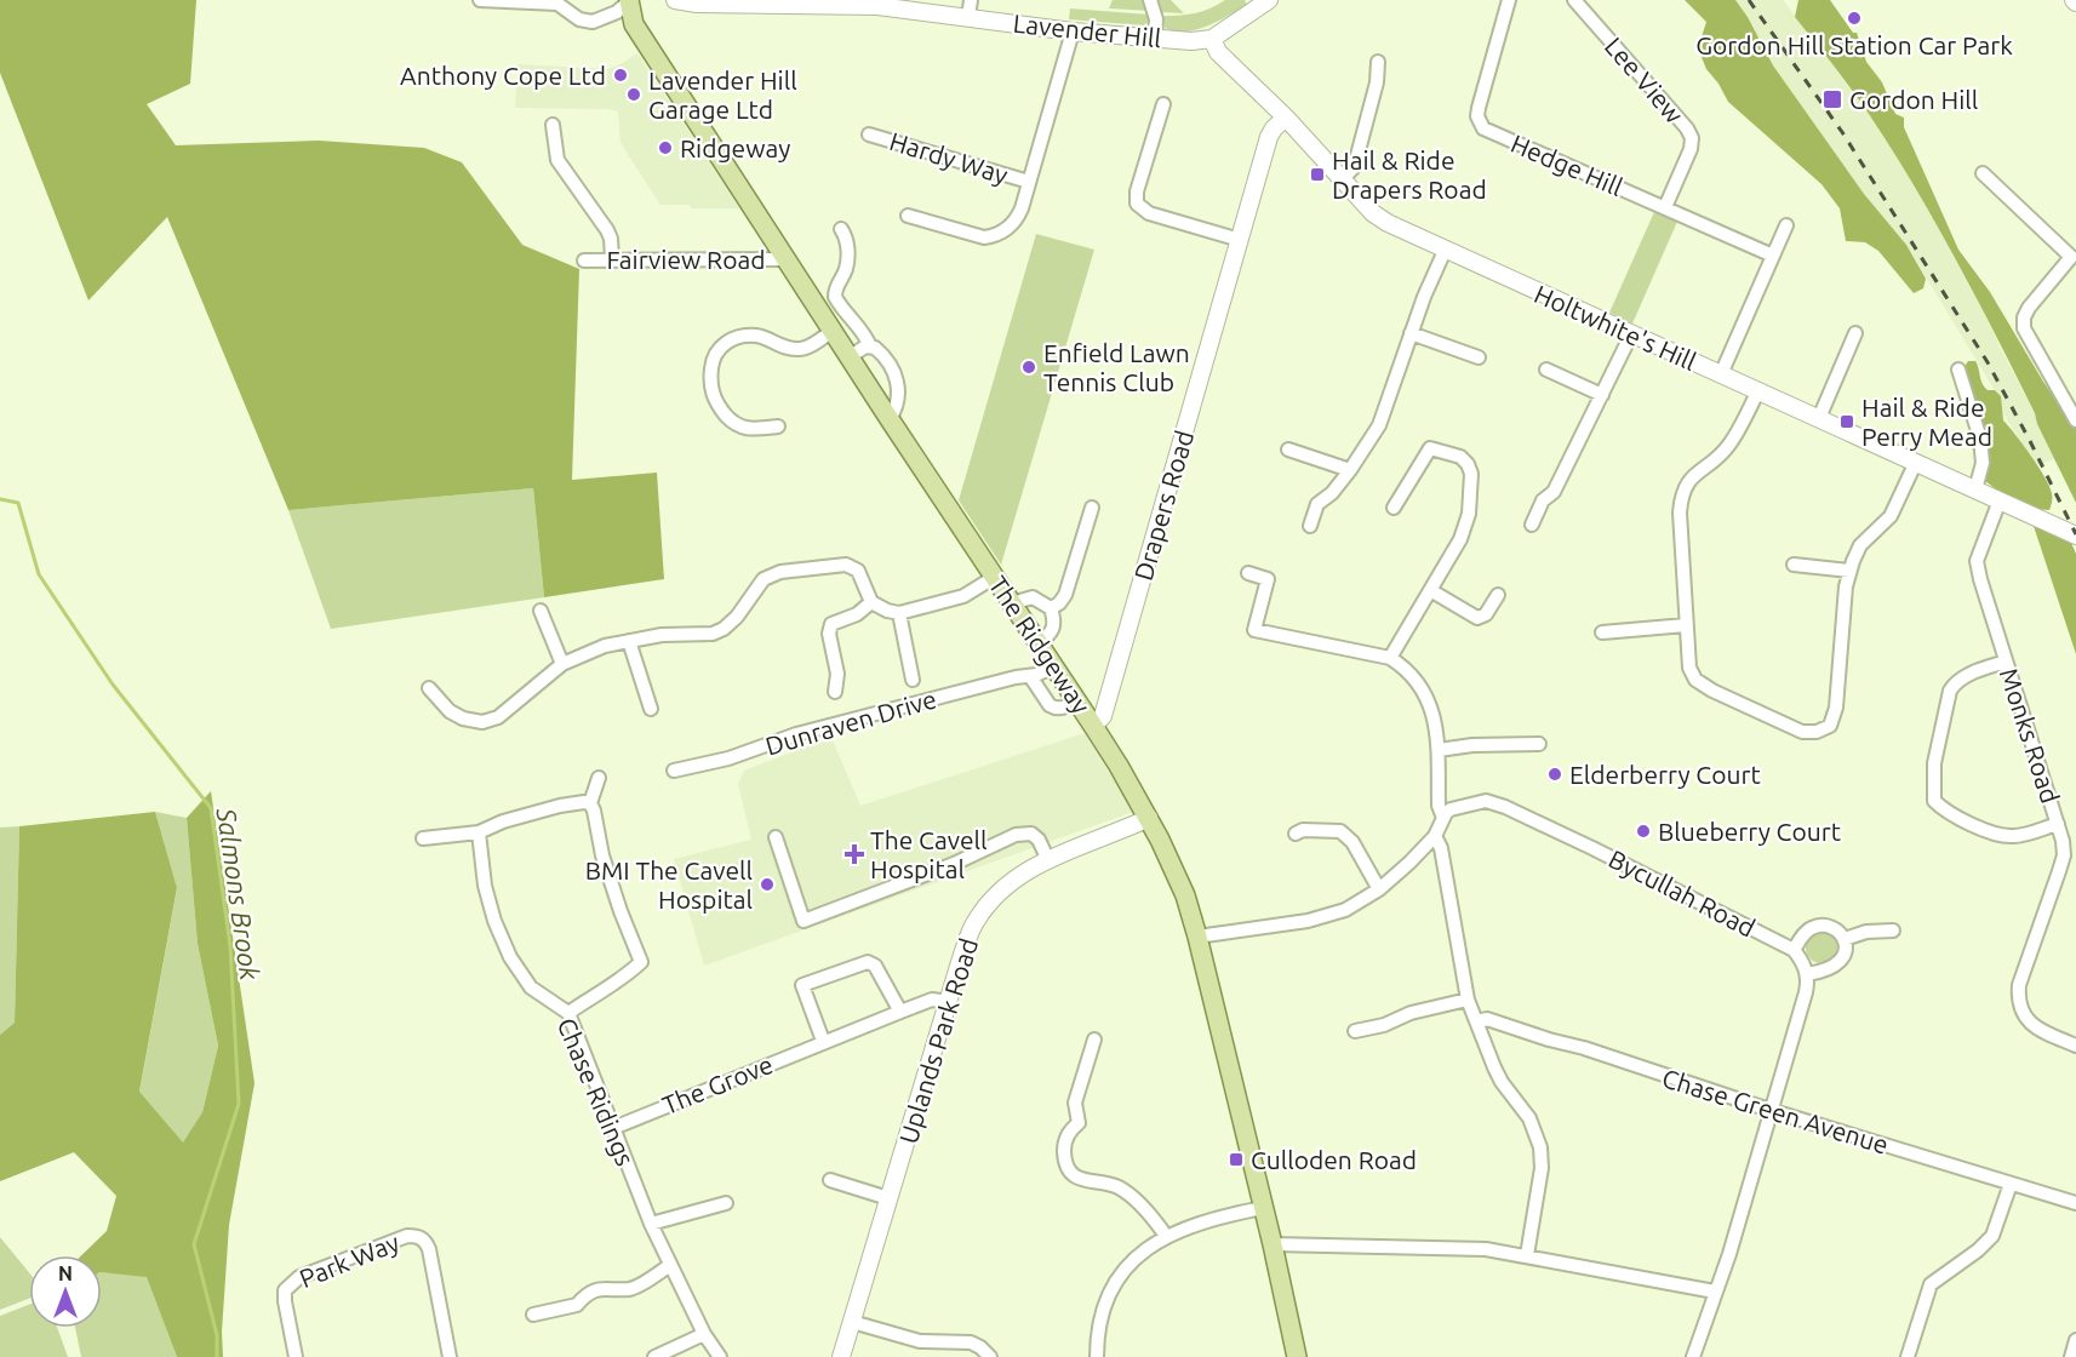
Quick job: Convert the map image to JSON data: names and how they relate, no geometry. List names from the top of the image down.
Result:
{
  "streets": {
    "main road": ["The Ridgeway"],
    "street": [
      "Lavender Hill",
      "Lee View",
      "Hardy Way",
      "Hedge Hill",
      "Fairview Road",
      "Holtwhite's Hill",
      "Drapers Road",
      "Dunraven Drive",
      "Monks Road",
      "Bycullah Road",
      "Uplands Park Road",
      "The Grove",
      "Chase Ridings",
      "Chase Green Avenue",
      "Park Way"
    ]
  },
  "crossings": [
    ["Lavender Hill", "Hardy Way"],
    ["Lavender Hill", "Holtwhite's Hill"],
    ["Lee View", "Hedge Hill"],
    ["Fairview Road", "The Ridgeway"],
    ["Holtwhite's Hill", "Drapers Road"],
    ["Holtwhite's Hill", "Monks Road"],
    ["Drapers Road", "The Ridgeway"],
    ["The Ridgeway", "Dunraven Drive"],
    ["The Ridgeway", "Uplands Park Road"],
    ["Uplands Park Road", "The Grove"],
    ["The Grove", "Chase Ridings"]
  ],
  "water": ["Salmons Brook"],
  "places": {
    "other": [
      "Gordon Hill Station Car Park",
      "Anthony Cope Ltd",
      "Lavender Hill Garage Ltd",
      "Ridgeway",
      "Enfield Lawn Tennis Club",
      "Elderberry Court",
      "Blueberry Court",
      "BMI The Cavell Hospital"
    ],
    "transit": [
      "Gordon Hill",
      "Hail & Ride Drapers Road",
      "Hail & Ride Perry Mead",
      "Culloden Road"
    ],
    "health": ["The Cavell Hospital"]
  },
  "north": "top"
}
